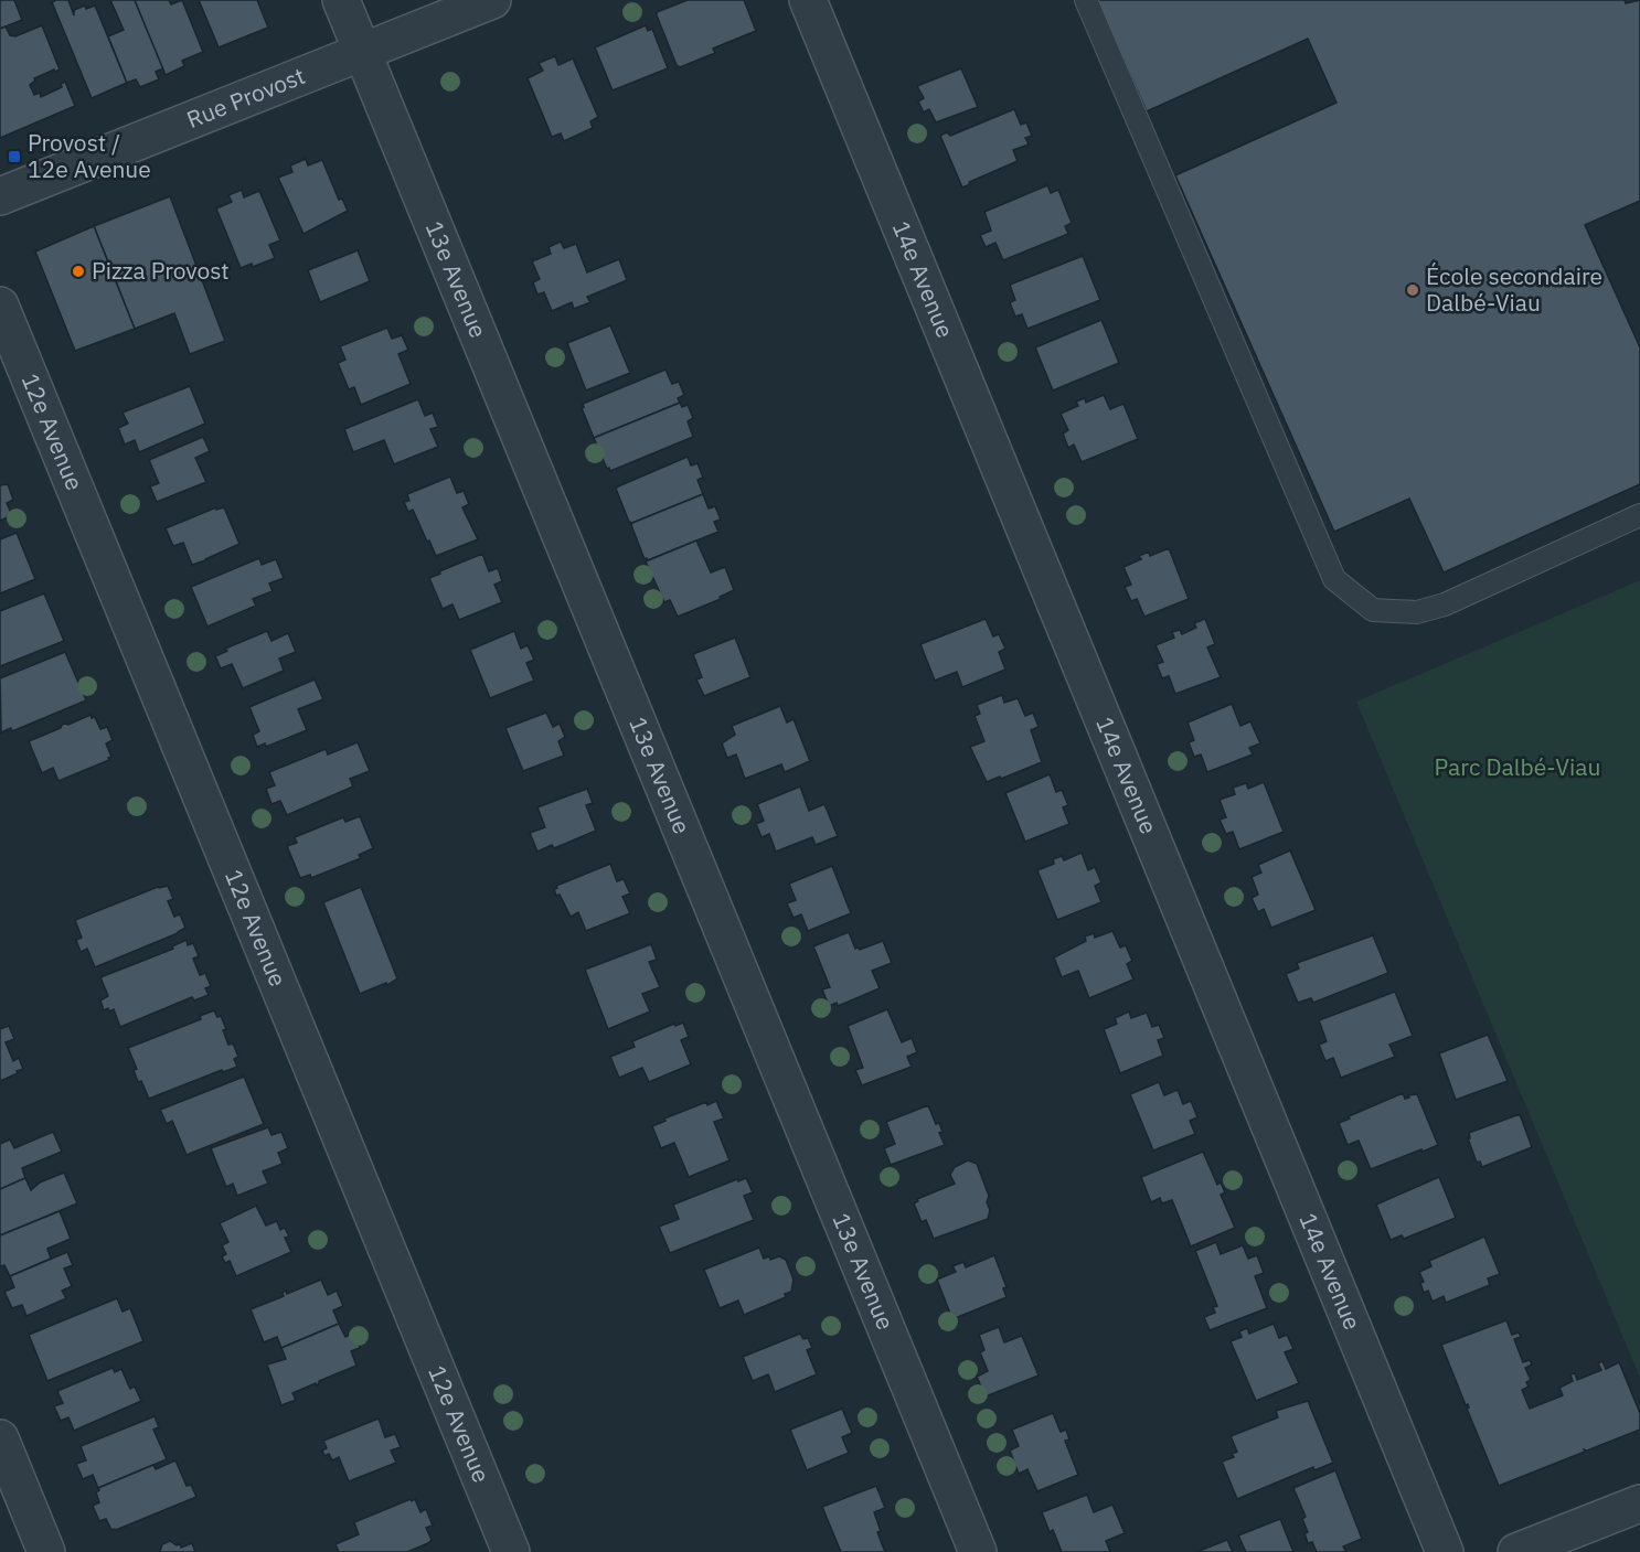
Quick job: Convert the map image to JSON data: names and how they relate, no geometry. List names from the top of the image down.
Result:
{
  "streets": {
    "street": [
      "Rue Provost",
      "13e Avenue",
      "14e Avenue",
      "12e Avenue"
    ]
  },
  "crossings": [
    ["Rue Provost", "13e Avenue"]
  ],
  "parks": ["Parc Dalbé-Viau"],
  "places": {
    "transit": ["Provost / 12e Avenue"],
    "other": ["Pizza Provost", "École secondaire Dalbé-Viau"]
  }
}
